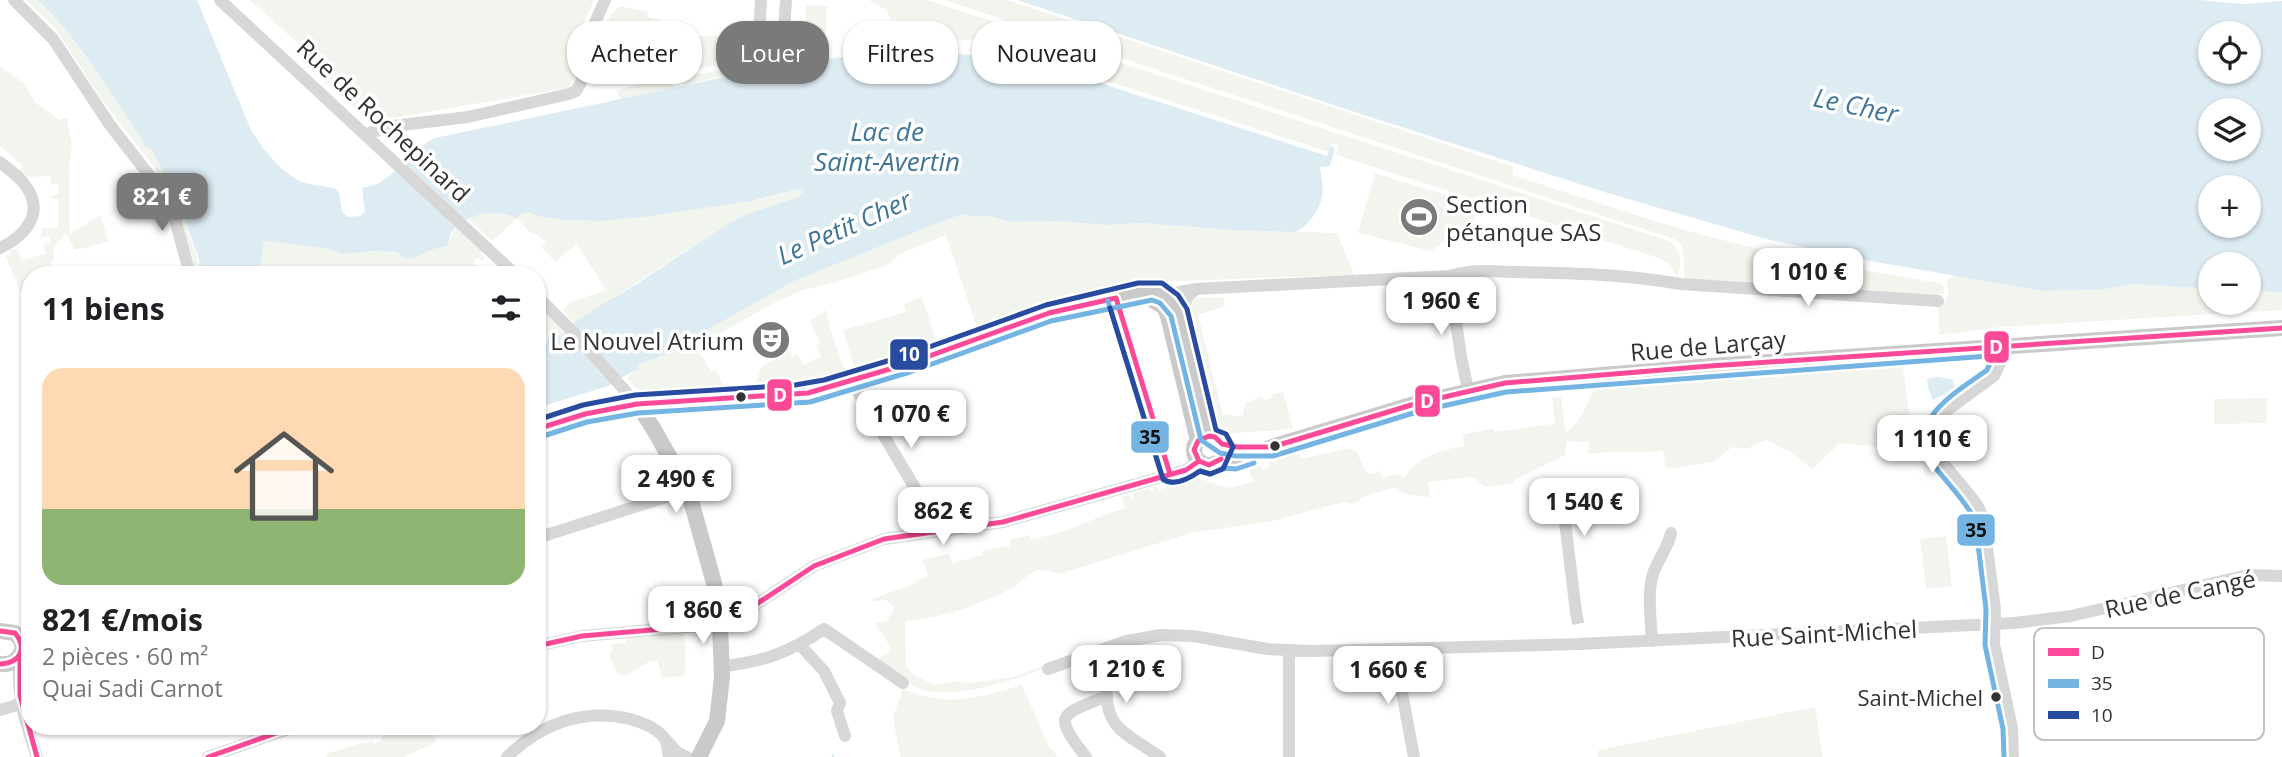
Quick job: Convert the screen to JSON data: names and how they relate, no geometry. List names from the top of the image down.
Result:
{
  "streets": {
    "main road": ["Rue de Larçay"],
    "street": ["Rue de Rochepinard", "Rue de Cangé", "Rue Saint-Michel"]
  },
  "crossings": [
    ["Rue de Cangé", "Rue Saint-Michel"]
  ],
  "water": ["Le Cher", "Lac de Saint-Avertin", "Le Petit Cher"],
  "places": {
    "sports": ["Section pétanque SAS"],
    "theatre": ["Le Nouvel Atrium"],
    "other": ["Saint-Michel"]
  },
  "lines": ["transit line 10", "transit line D", "transit line 35"],
  "legend": ["D", "35", "10"],
  "page": {
    "map_buttons": ["+", "−"],
    "chip": [
      "Acheter",
      "Louer",
      "Filtres",
      "Nouveau"
    ],
    "price": [
      "821 €",
      "1 010 €",
      "1 960 €",
      "1 070 €",
      "1 110 €",
      "2 490 €",
      "1 540 €",
      "862 €",
      "1 860 €",
      "1 210 €",
      "1 660 €"
    ],
    "heading": "11 biens",
    "list": [
      {
        "name": "821 €/mois",
        "note": "2 pièces · 60 m² · Quai Sadi Carnot"
      }
    ]
  }
}
